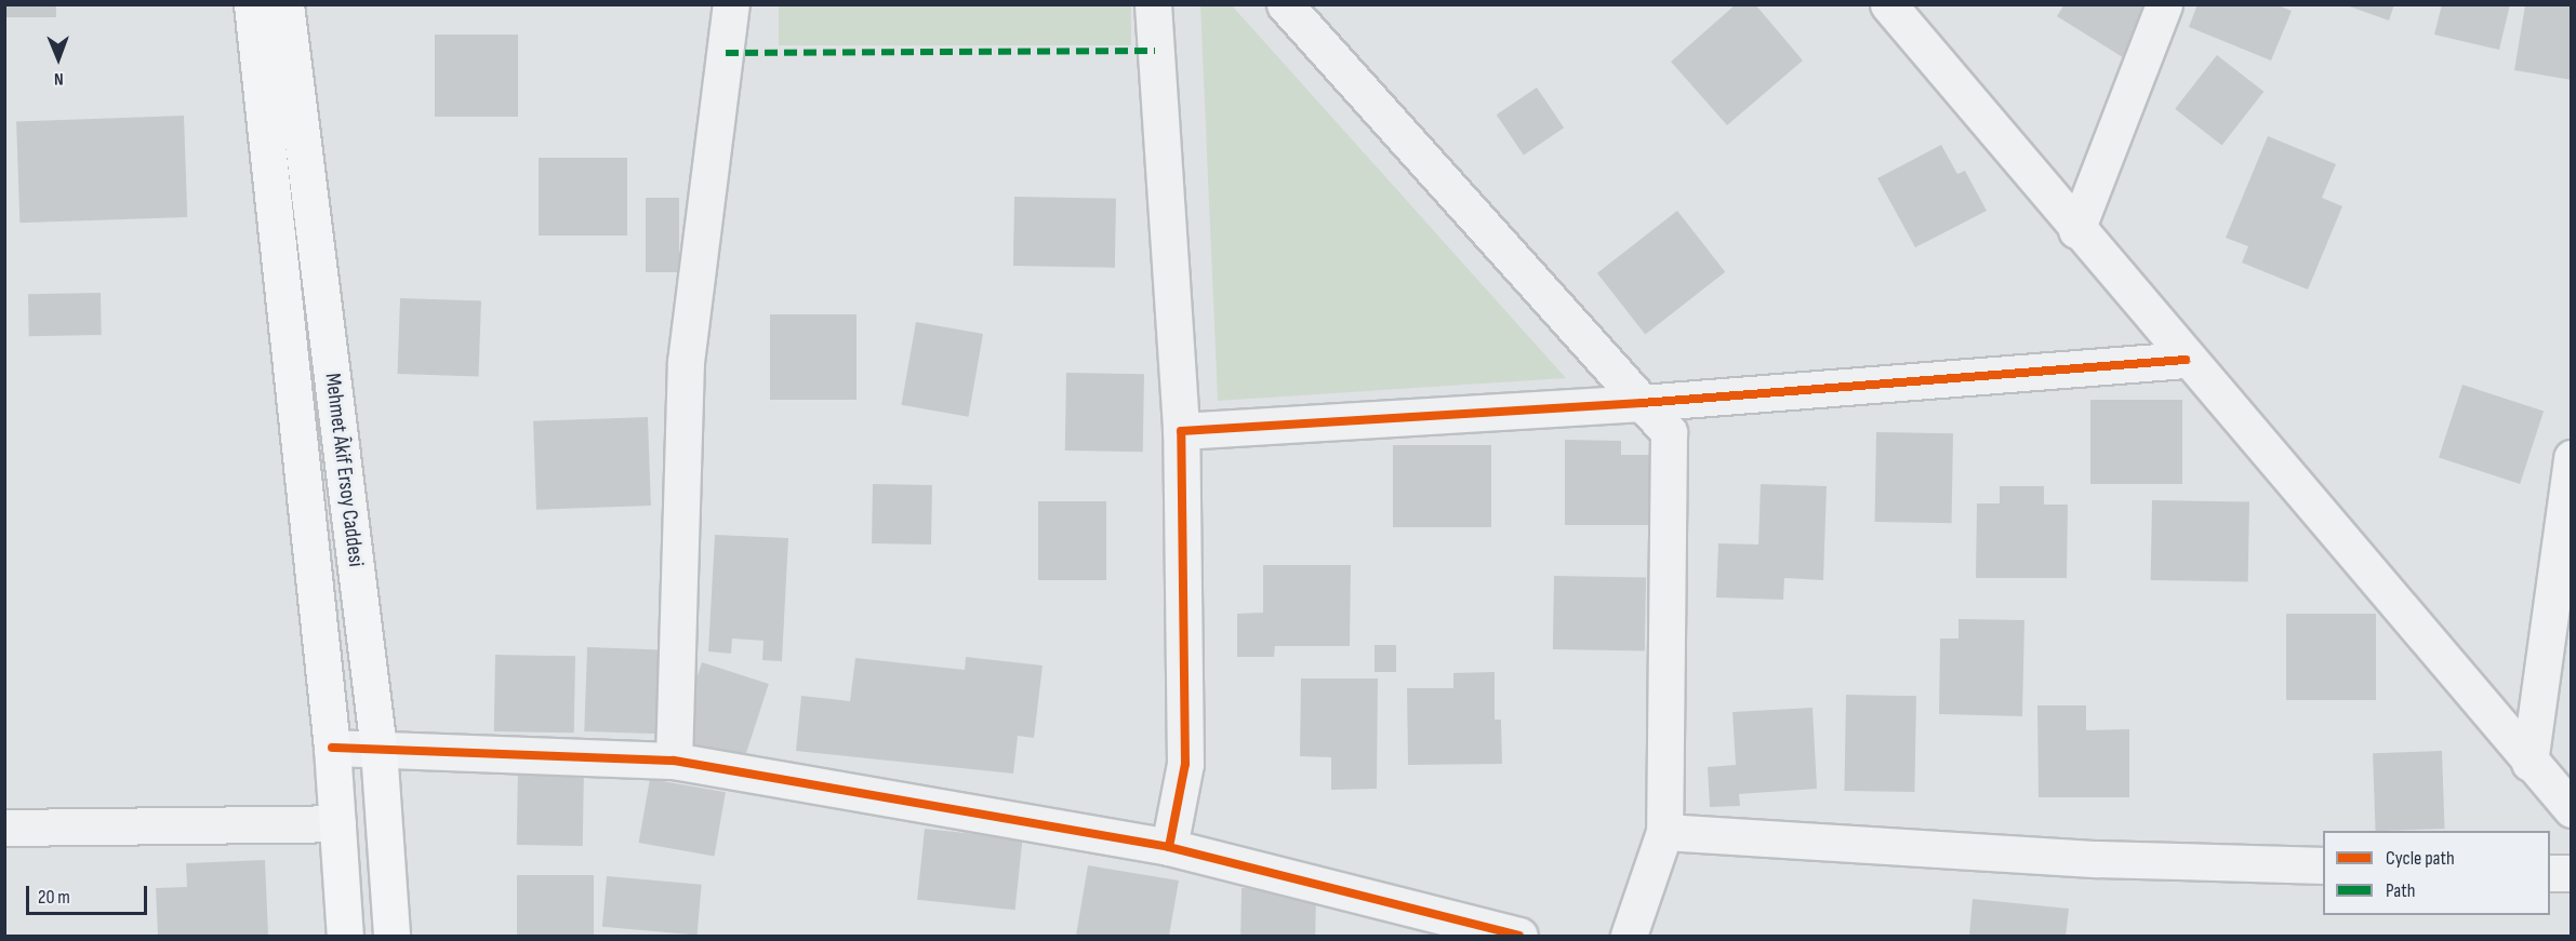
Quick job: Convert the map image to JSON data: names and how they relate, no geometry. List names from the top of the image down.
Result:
{
  "streets": {
    "main road": ["Mehmet Âkif Ersoy Caddesi"]
  },
  "legend": ["Cycle path", "Path"],
  "scale_bar": "20 m",
  "north": "bottom"
}
